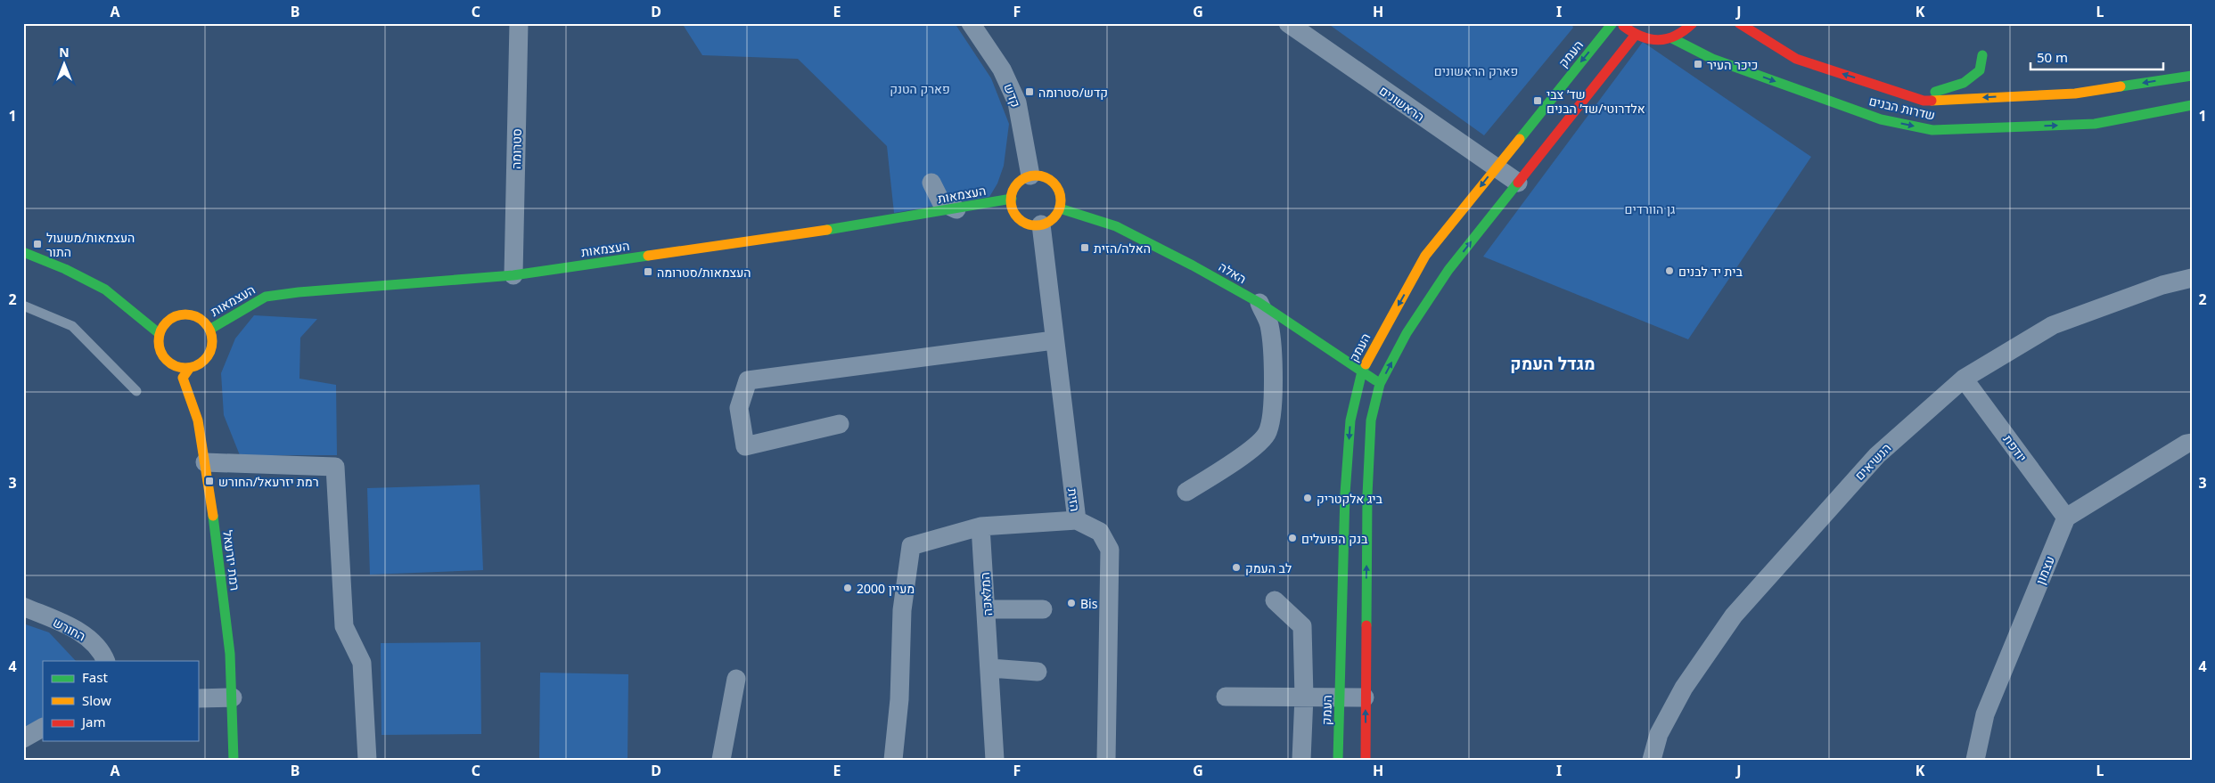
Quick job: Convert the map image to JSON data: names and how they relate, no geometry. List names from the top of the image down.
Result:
{
  "streets": {
    "main road": [
      "העמק",
      "שדרות הבנים",
      "העצמאות",
      "האלה",
      "רמת יזרעאל"
    ],
    "street": [
      "קדש",
      "הראשונים",
      "סטרומה",
      "יודפת",
      "הנשיאים",
      "הזית",
      "עצמון",
      "המלאכה",
      "החורש"
    ]
  },
  "crossings": [
    ["העמק", "הראשונים"],
    ["העמק", "האלה"],
    ["קדש", "העצמאות"],
    ["קדש", "האלה"],
    ["קדש", "הזית"],
    ["סטרומה", "העצמאות"],
    ["העצמאות", "האלה"],
    ["העצמאות", "הזית"],
    ["העצמאות", "רמת יזרעאל"],
    ["האלה", "הזית"],
    ["יודפת", "הנשיאים"],
    ["יודפת", "עצמון"]
  ],
  "districts": ["מגדל העמק"],
  "parks": ["פארק הראשונים", "פארק הטנק", "גן הוורדים"],
  "places": {
    "transit": [
      "כיכר העיר",
      "קדש/סטרומה",
      "שד׳ צבי אלדרוטי/שד׳ הבנים",
      "העצמאות/משעול התור",
      "האלה/הזית",
      "העצמאות/סטרומה",
      "רמת יזרעאל/החורש"
    ],
    "other": [
      "בית יד לבנים",
      "ביג אלקטריק",
      "בנק הפועלים",
      "לב העמק",
      "מעיין 2000",
      "Bis"
    ]
  },
  "legend": ["Fast", "Slow", "Jam"],
  "scale_bar": "50 m",
  "north": "top",
  "grid": {
    "columns": [
      "A",
      "B",
      "C",
      "D",
      "E",
      "F",
      "G",
      "H",
      "I",
      "J",
      "K",
      "L"
    ],
    "rows": [
      "1",
      "2",
      "3",
      "4"
    ]
  }
}
